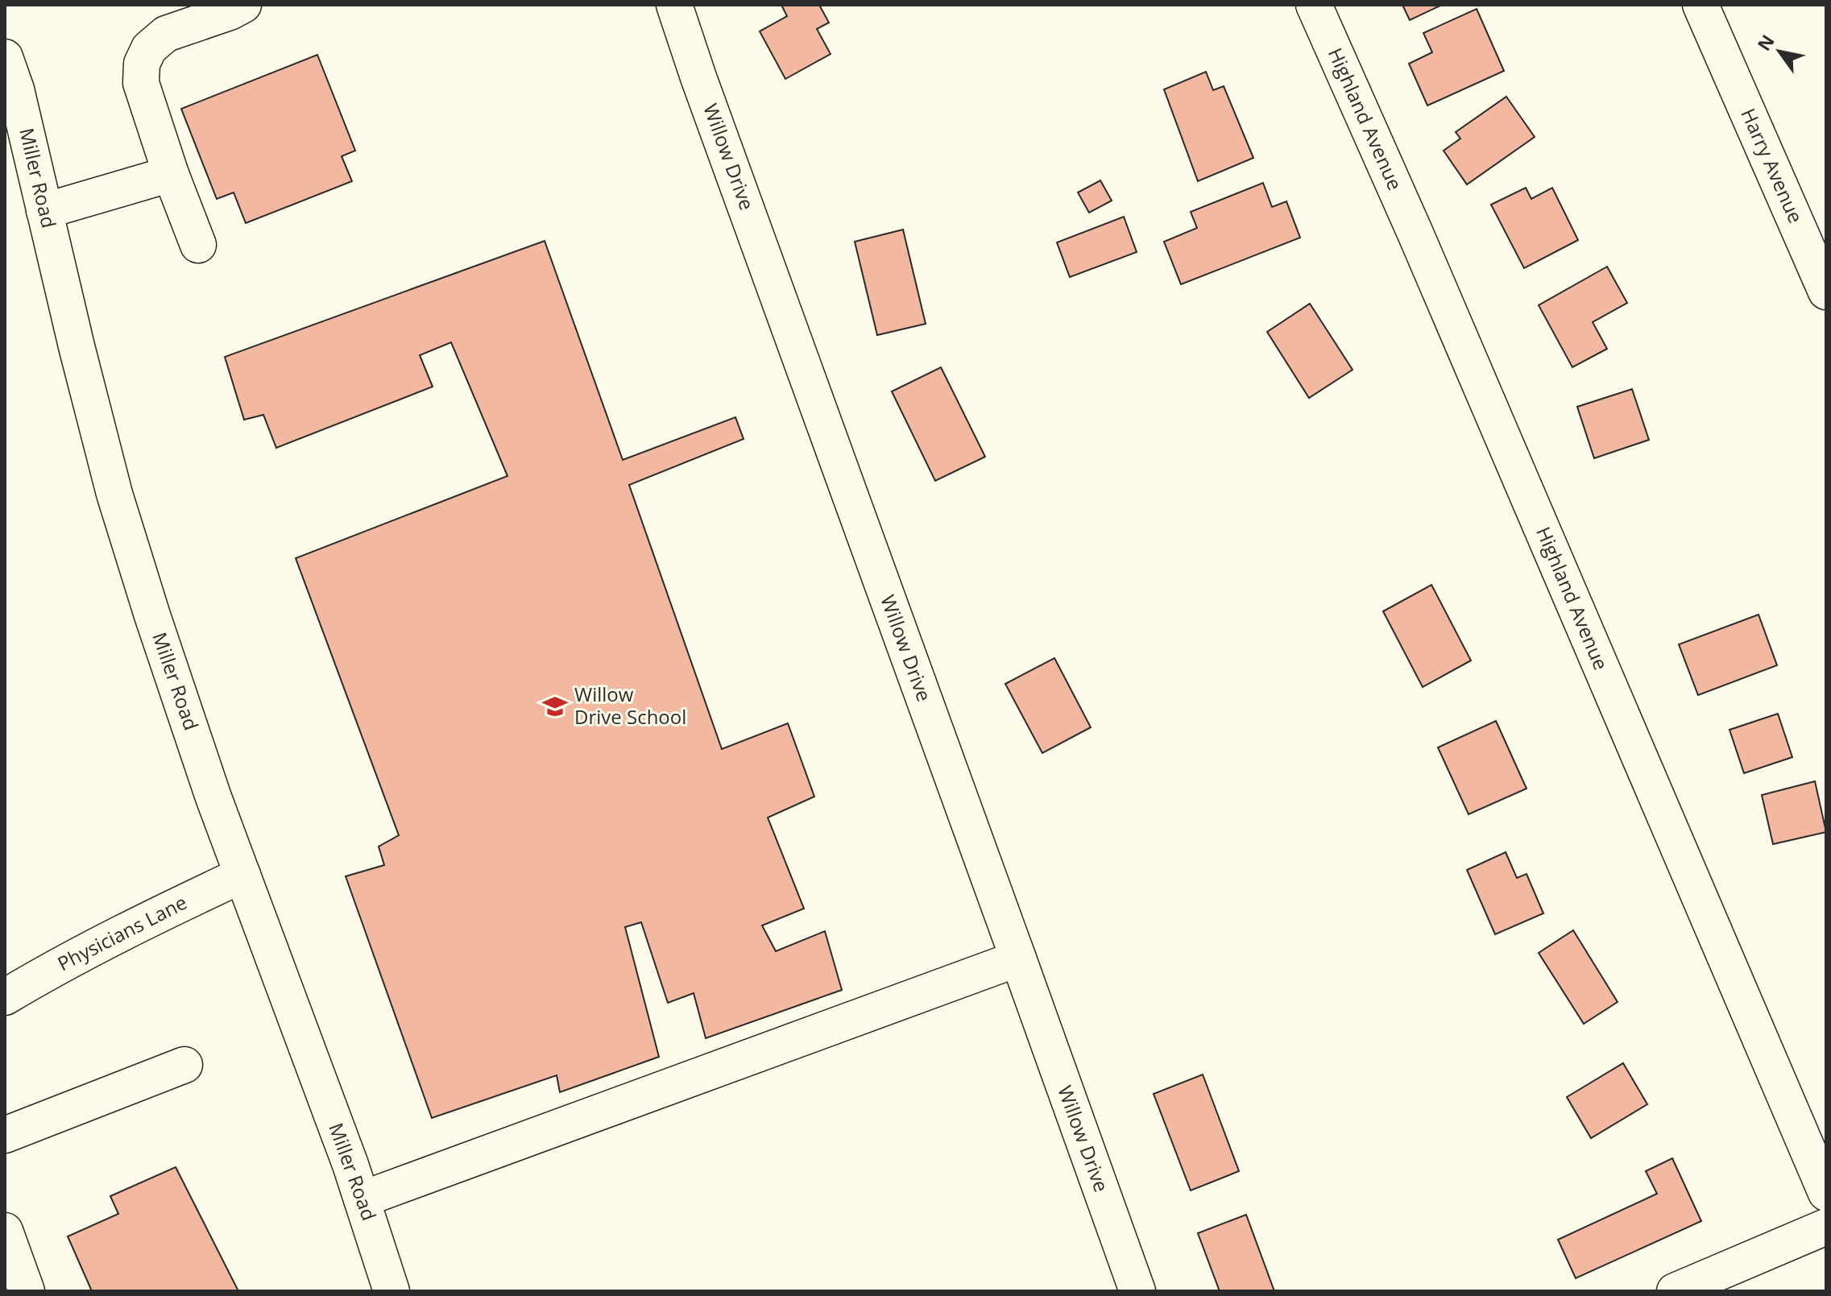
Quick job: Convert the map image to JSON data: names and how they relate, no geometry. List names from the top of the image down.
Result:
{
  "streets": {
    "street": [
      "Highland Avenue",
      "Willow Drive",
      "Harry Avenue",
      "Miller Road",
      "Physicians Lane"
    ]
  },
  "crossings": [
    ["Miller Road", "Physicians Lane"]
  ],
  "places": {
    "school or university": ["Willow Drive School"]
  },
  "north": "top left"
}
